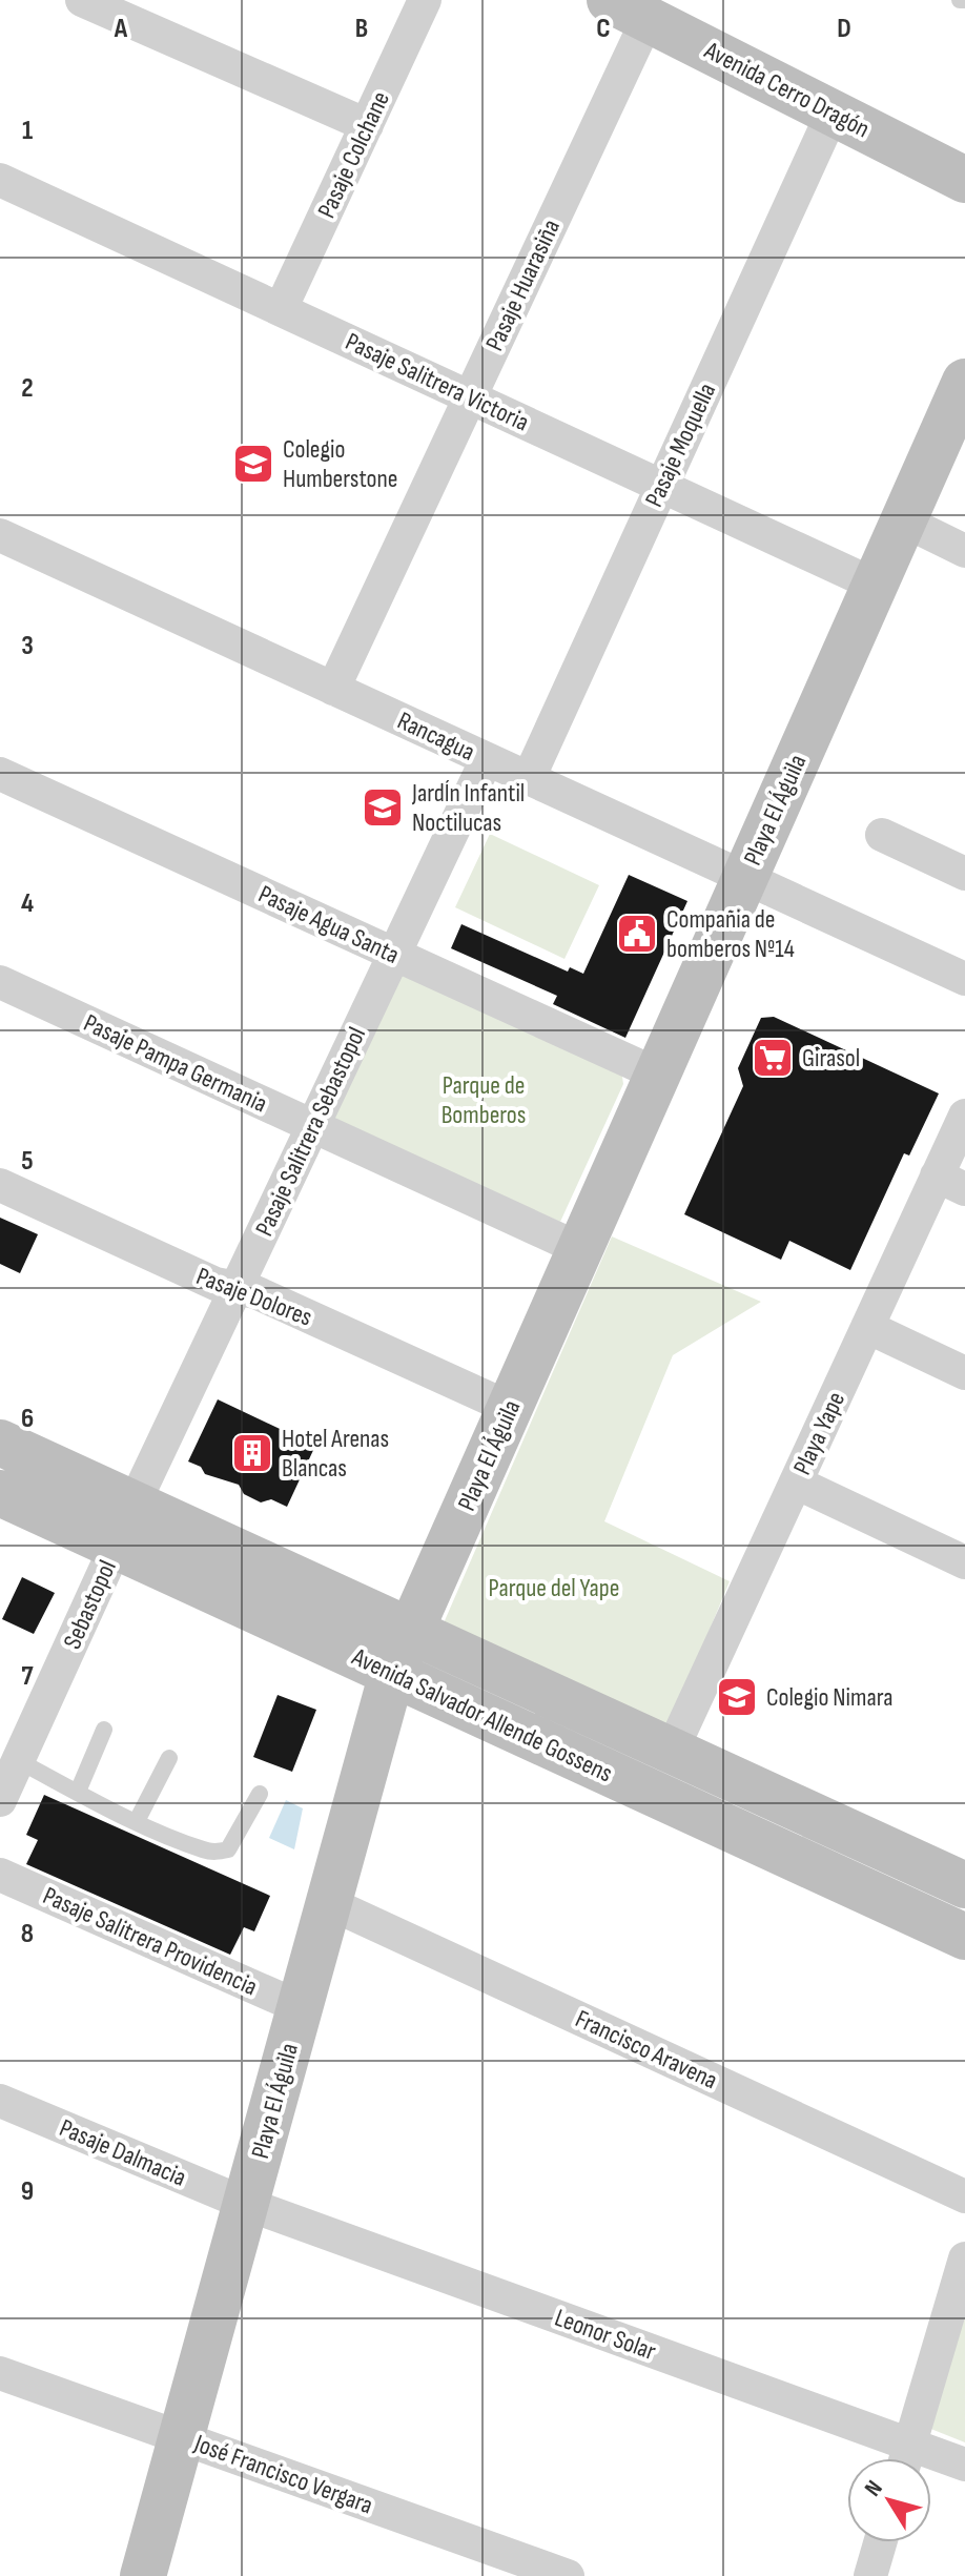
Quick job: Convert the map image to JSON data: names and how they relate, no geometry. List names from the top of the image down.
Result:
{
  "streets": {
    "street": [
      "Avenida Cerro Dragón",
      "Pasaje Colchane",
      "Pasaje Huarasiña",
      "Pasaje Salitrera Victoria",
      "Pasaje Moquella",
      "Rancagua",
      "Playa El Águila",
      "Pasaje Agua Santa",
      "Pasaje Pampa Germania",
      "Pasaje Salitrera Sebastopol",
      "Pasaje Dolores",
      "Playa Yape",
      "Sebastopol",
      "Avenida Salvador Allende Gossens",
      "Pasaje Salitrera Providencia",
      "Francisco Aravena",
      "Pasaje Dalmacia",
      "Leonor Solar",
      "José Francisco Vergara"
    ]
  },
  "crossings": [
    ["Avenida Cerro Dragón", "Pasaje Huarasiña"],
    ["Avenida Cerro Dragón", "Pasaje Moquella"],
    ["Pasaje Colchane", "Pasaje Salitrera Victoria"],
    ["Pasaje Huarasiña", "Pasaje Salitrera Victoria"],
    ["Pasaje Huarasiña", "Rancagua"],
    ["Pasaje Salitrera Victoria", "Pasaje Moquella"],
    ["Pasaje Salitrera Victoria", "Playa El Águila"],
    ["Pasaje Moquella", "Rancagua"],
    ["Rancagua", "Playa El Águila"],
    ["Rancagua", "Pasaje Salitrera Sebastopol"],
    ["Playa El Águila", "Pasaje Agua Santa"],
    ["Playa El Águila", "Pasaje Pampa Germania"],
    ["Playa El Águila", "Pasaje Dolores"],
    ["Playa El Águila", "Avenida Salvador Allende Gossens"],
    ["Playa El Águila", "Pasaje Salitrera Providencia"],
    ["Playa El Águila", "Francisco Aravena"],
    ["Playa El Águila", "Pasaje Dalmacia"],
    ["Playa El Águila", "Leonor Solar"],
    ["Playa El Águila", "José Francisco Vergara"],
    ["Pasaje Agua Santa", "Pasaje Salitrera Sebastopol"],
    ["Pasaje Pampa Germania", "Pasaje Salitrera Sebastopol"],
    ["Pasaje Salitrera Sebastopol", "Pasaje Dolores"],
    ["Pasaje Salitrera Sebastopol", "Avenida Salvador Allende Gossens"],
    ["Playa Yape", "Avenida Salvador Allende Gossens"],
    ["Sebastopol", "Avenida Salvador Allende Gossens"],
    ["Pasaje Dalmacia", "Leonor Solar"]
  ],
  "parks": ["Parque de Bomberos", "Parque del Yape"],
  "places": {
    "school or university": ["Colegio Humberstone", "JardÍn Infantil Noctilucas", "Colegio Nimara"],
    "public building": ["Compañia de bomberos Nº14"],
    "supermarket": ["Girasol"],
    "building": ["Hotel Arenas Blancas"]
  },
  "north": "top left",
  "grid": {
    "columns": [
      "A",
      "B",
      "C",
      "D"
    ],
    "rows": [
      "1",
      "2",
      "3",
      "4",
      "5",
      "6",
      "7",
      "8",
      "9"
    ]
  }
}
